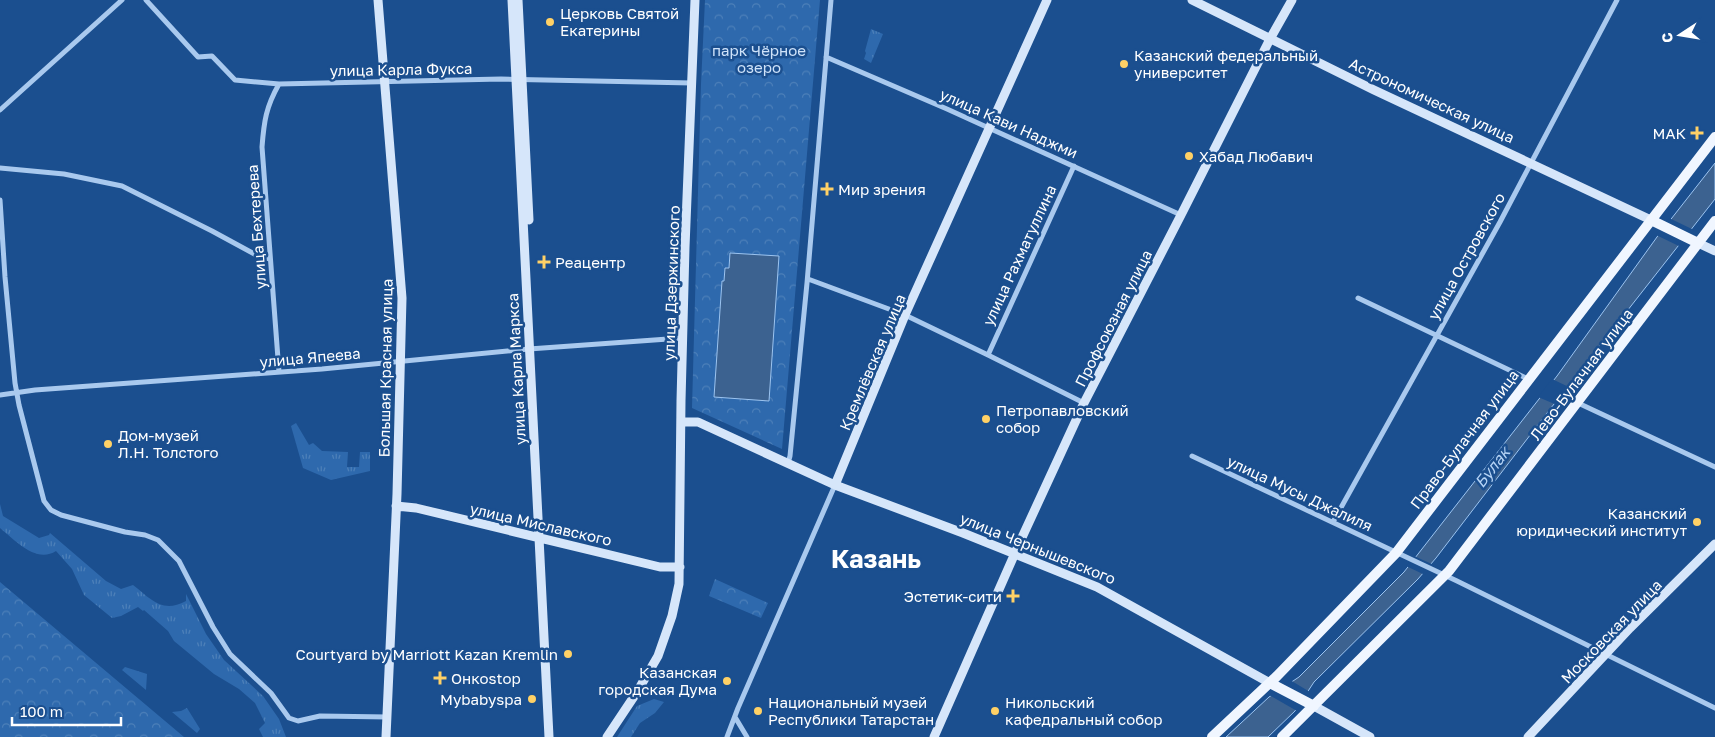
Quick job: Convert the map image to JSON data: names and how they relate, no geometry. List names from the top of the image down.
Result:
{
  "streets": {
    "main road": ["Лево-Булачная улица", "Право-Булачная улица", "улица Чернышевского"],
    "street": [
      "улица Карла Фукса",
      "Астрономическая улица",
      "улица Кави Наджми",
      "улица Бехтерева",
      "улица Рахматуллина",
      "улица Островского",
      "улица Дзержинского",
      "Профсоюзная улица",
      "улица Япеева",
      "Кремлёвская улица",
      "Большая Красная улица",
      "улица Карла Маркса",
      "улица Мусы Джалиля",
      "улица Миславского",
      "Московская улица"
    ]
  },
  "crossings": [
    ["улица Карла Фукса", "улица Бехтерева"],
    ["улица Карла Фукса", "улица Дзержинского"],
    ["улица Карла Фукса", "Большая Красная улица"],
    ["улица Карла Фукса", "улица Карла Маркса"],
    ["Астрономическая улица", "улица Островского"],
    ["Астрономическая улица", "Профсоюзная улица"],
    ["Астрономическая улица", "Право-Булачная улица"],
    ["улица Кави Наджми", "улица Рахматуллина"],
    ["улица Кави Наджми", "Профсоюзная улица"],
    ["улица Кави Наджми", "Кремлёвская улица"],
    ["улица Бехтерева", "улица Япеева"],
    ["улица Островского", "улица Мусы Джалиля"],
    ["улица Дзержинского", "улица Япеева"],
    ["улица Дзержинского", "улица Миславского"],
    ["улица Дзержинского", "улица Чернышевского"],
    ["Профсоюзная улица", "улица Чернышевского"],
    ["улица Япеева", "Большая Красная улица"],
    ["улица Япеева", "улица Карла Маркса"],
    ["Кремлёвская улица", "улица Чернышевского"],
    ["Большая Красная улица", "улица Миславского"],
    ["улица Карла Маркса", "улица Миславского"],
    ["Лево-Булачная улица", "улица Мусы Джалиля"],
    ["Лево-Булачная улица", "улица Чернышевского"],
    ["Право-Булачная улица", "улица Мусы Джалиля"],
    ["Право-Булачная улица", "улица Чернышевского"],
    ["улица Мусы Джалиля", "Московская улица"]
  ],
  "districts": ["Казань"],
  "water": ["Булак"],
  "parks": ["парк Чёрное озеро"],
  "places": {
    "other": [
      "Церковь Святой Екатерины",
      "Казанский федеральный университет",
      "Хабад Любавич",
      "Петропавловский собор",
      "Дом-музей Л.Н. Толстого",
      "Казанский юридический институт",
      "Courtyard by Marriott Kazan Kremlin",
      "Казанская городская Дума",
      "Mybabyspa",
      "Национальный музей Республики Татарстан",
      "Никольский кафедральный собор"
    ],
    "health": [
      "МАК",
      "Мир зрения",
      "Реацентр",
      "Эстетик-сити",
      "Онкоstop"
    ]
  },
  "scale_bar": "100 m",
  "north": "left"
}
